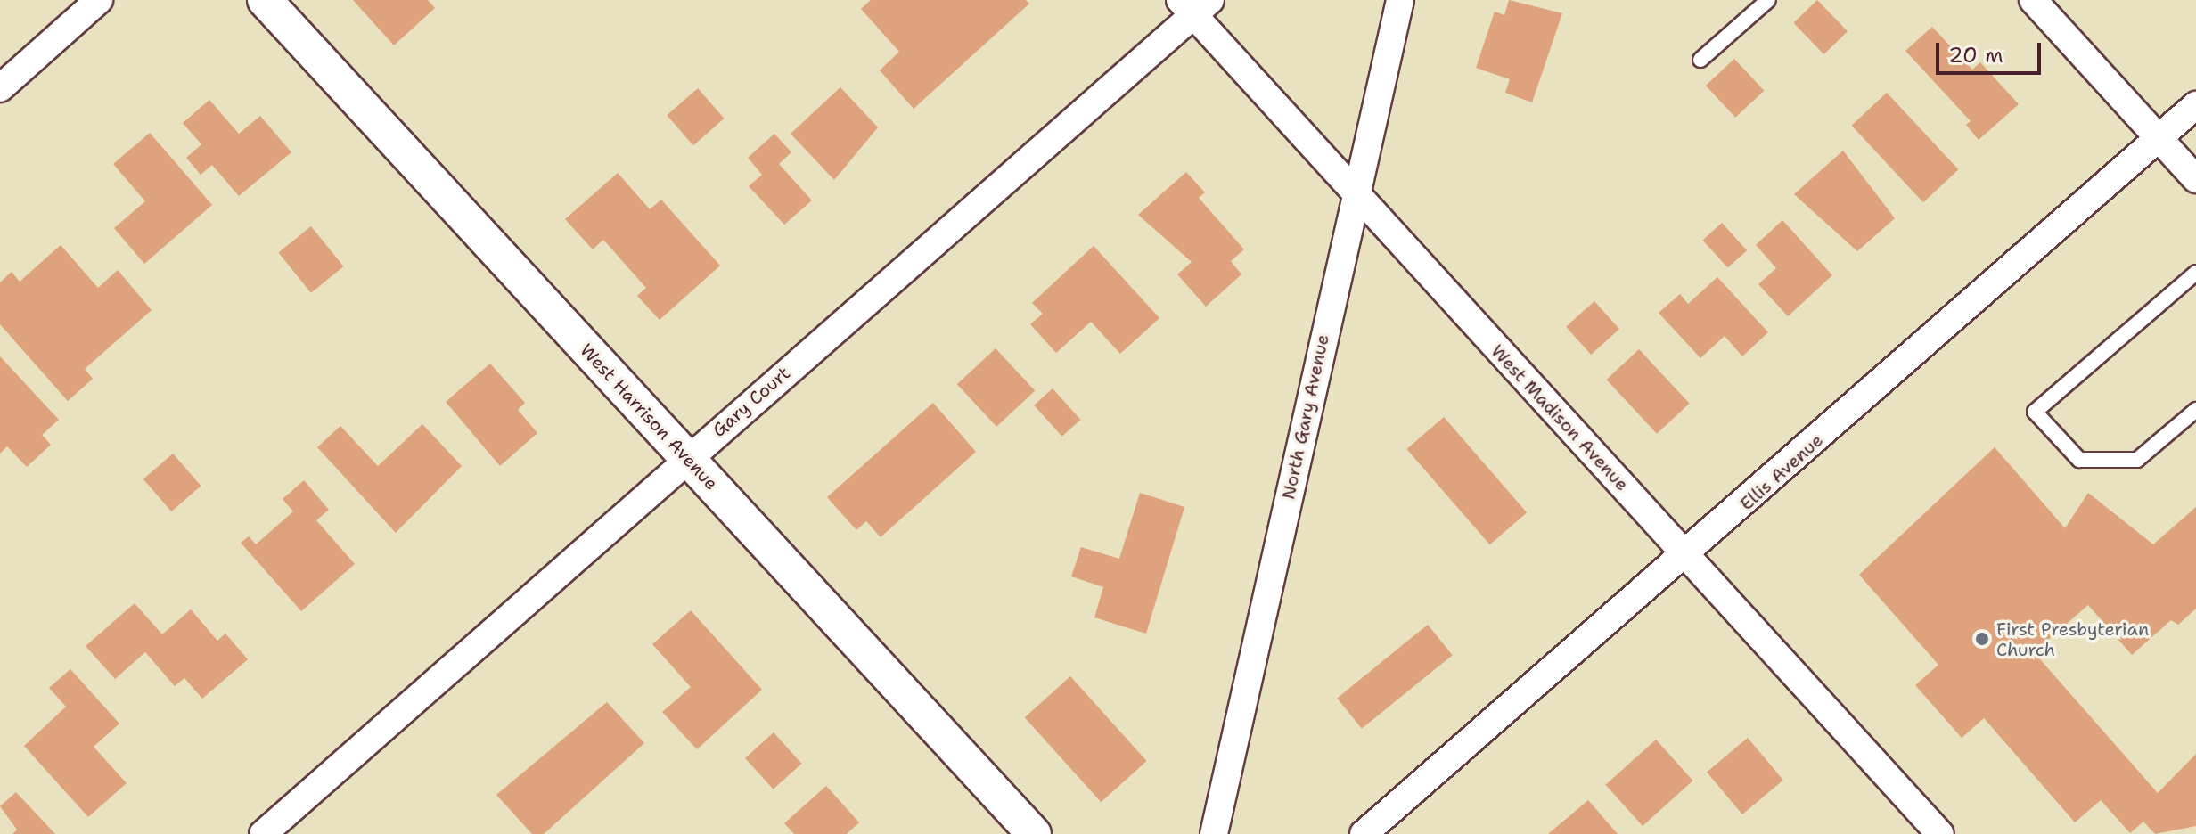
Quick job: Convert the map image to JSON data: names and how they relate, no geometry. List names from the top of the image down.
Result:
{
  "streets": {
    "street": [
      "Gary Court",
      "West Harrison Avenue",
      "North Gary Avenue",
      "West Madison Avenue",
      "Ellis Avenue"
    ]
  },
  "crossings": [
    ["Gary Court", "West Harrison Avenue"],
    ["Gary Court", "West Madison Avenue"],
    ["North Gary Avenue", "West Madison Avenue"],
    ["West Madison Avenue", "Ellis Avenue"]
  ],
  "places": ["First Presbyterian Church"],
  "scale_bar": "20 m"
}
